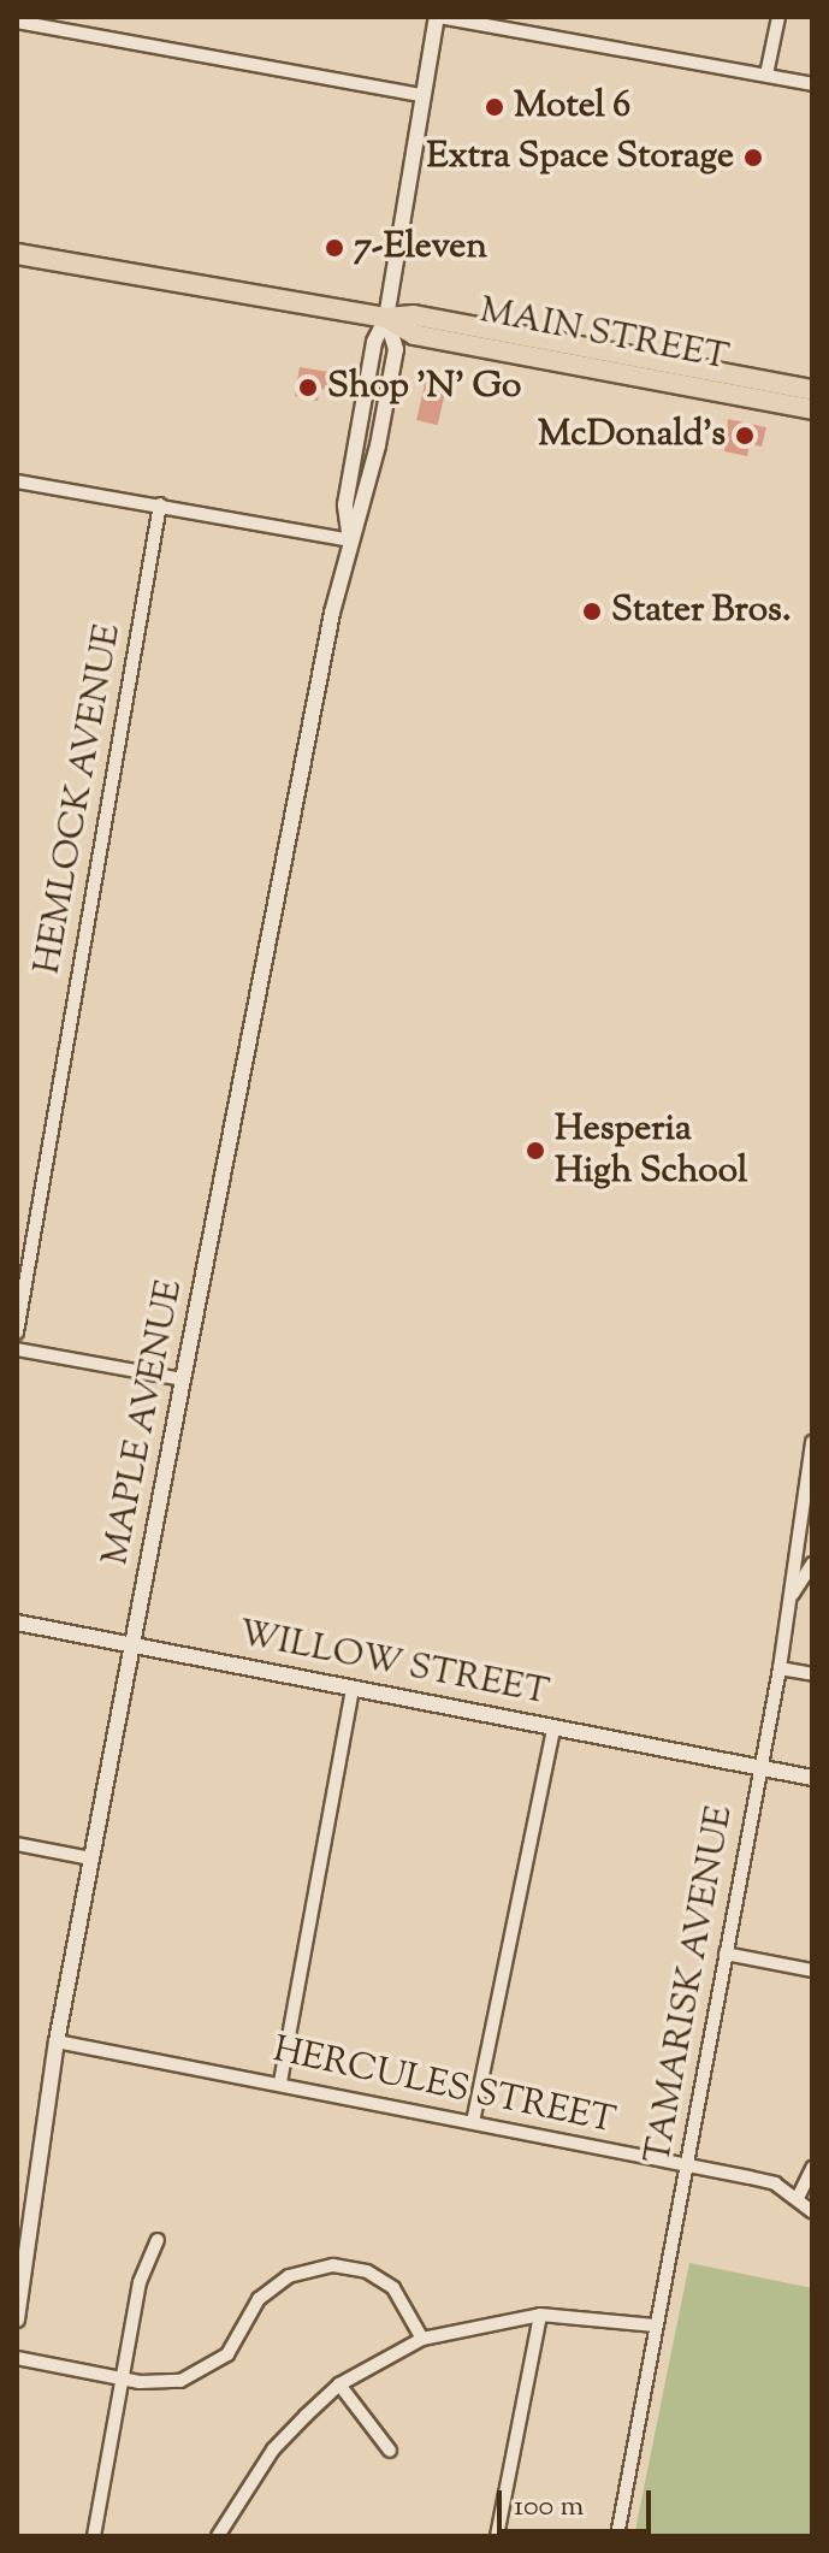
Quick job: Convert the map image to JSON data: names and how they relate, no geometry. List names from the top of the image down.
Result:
{
  "streets": {
    "main road": ["MAIN STREET"],
    "street": [
      "HEMLOCK AVENUE",
      "MAPLE AVENUE",
      "WILLOW STREET",
      "TAMARISK AVENUE",
      "HERCULES STREET"
    ]
  },
  "crossings": [
    ["MAIN STREET", "MAPLE AVENUE"],
    ["MAPLE AVENUE", "WILLOW STREET"],
    ["MAPLE AVENUE", "HERCULES STREET"],
    ["WILLOW STREET", "TAMARISK AVENUE"],
    ["TAMARISK AVENUE", "HERCULES STREET"]
  ],
  "places": [
    "Motel 6",
    "Extra Space Storage",
    "7-Eleven",
    "Shop 'N' Go",
    "McDonald's",
    "Stater Bros.",
    "Hesperia High School"
  ],
  "scale_bar": "100 m"
}
